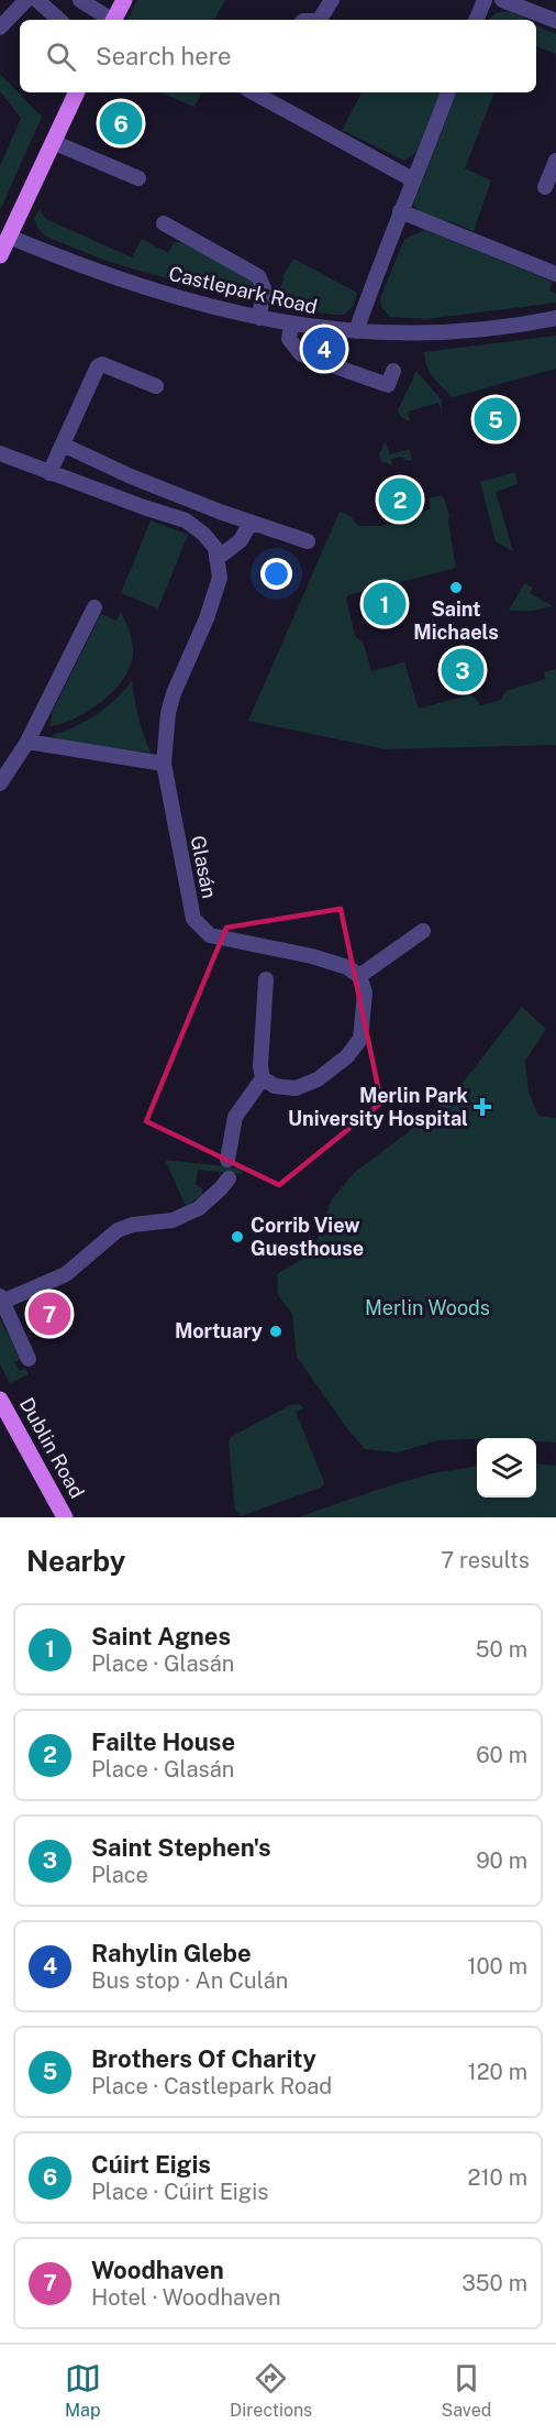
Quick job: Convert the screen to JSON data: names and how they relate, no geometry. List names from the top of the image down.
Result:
{
  "streets": {
    "main road": ["Dublin Road"],
    "street": ["Castlepark Road", "Glasán"]
  },
  "parks": ["Merlin Woods"],
  "places": {
    "other": ["Saint Michaels", "Corrib View Guesthouse", "Mortuary"],
    "health": ["Merlin Park University Hospital"]
  },
  "page": {
    "search": "Search here",
    "pins": [
      "6",
      "4",
      "5",
      "2",
      "1",
      "3",
      "7"
    ],
    "heading": ["Nearby", "7 results"],
    "list": [
      {
        "mark": "1",
        "name": "Saint Agnes",
        "note": "Place · Glasán",
        "value": "50 m"
      },
      {
        "mark": "2",
        "name": "Failte House",
        "note": "Place · Glasán",
        "value": "60 m"
      },
      {
        "mark": "3",
        "name": "Saint Stephen's",
        "note": "Place",
        "value": "90 m"
      },
      {
        "mark": "4",
        "name": "Rahylin Glebe",
        "note": "Bus stop · An Culán",
        "value": "100 m"
      },
      {
        "mark": "5",
        "name": "Brothers Of Charity",
        "note": "Place · Castlepark Road",
        "value": "120 m"
      },
      {
        "mark": "6",
        "name": "Cúirt Eigis",
        "note": "Place · Cúirt Eigis",
        "value": "210 m"
      },
      {
        "mark": "7",
        "name": "Woodhaven",
        "note": "Hotel · Woodhaven",
        "value": "350 m"
      }
    ],
    "nav": ["Map", "Directions", "Saved"]
  }
}
